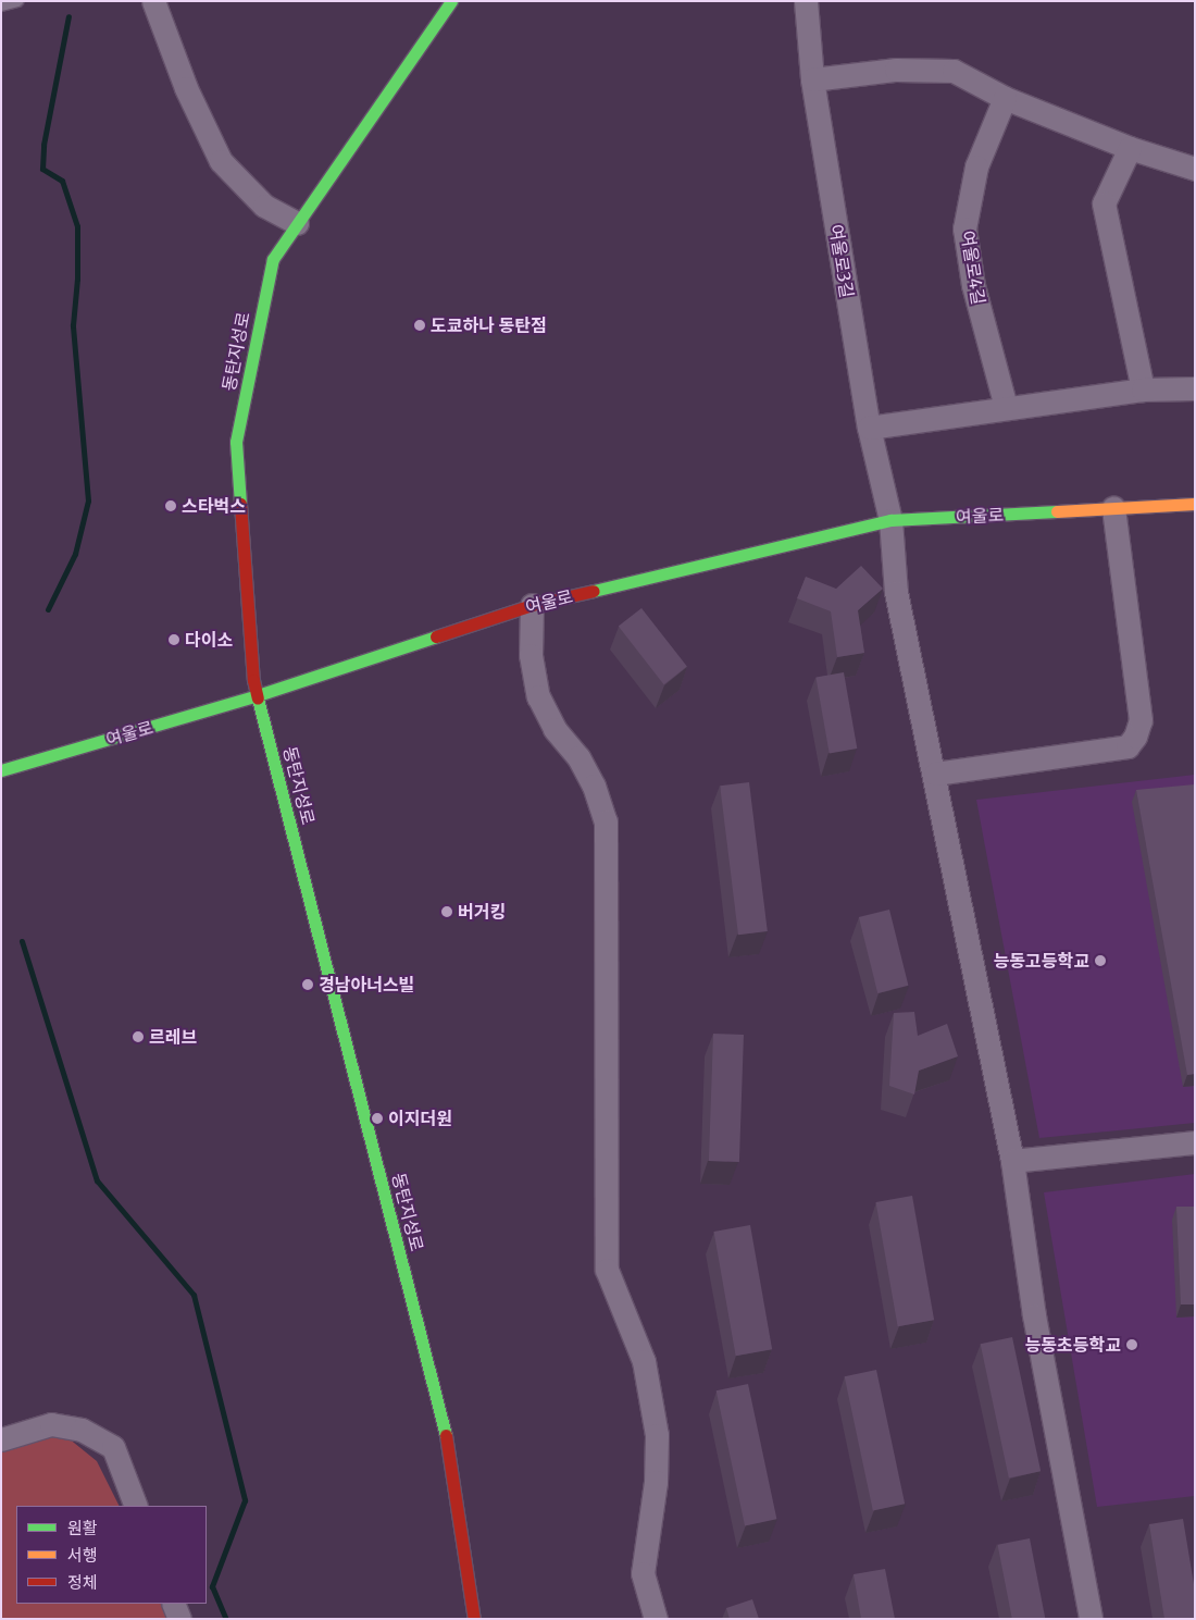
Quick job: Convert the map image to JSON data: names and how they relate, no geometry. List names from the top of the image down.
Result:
{
  "streets": {
    "main road": ["동탄지성로", "여울로"],
    "street": ["여울로3길", "여울로4길"]
  },
  "crossings": [
    ["여울로3길", "여울로"],
    ["동탄지성로", "여울로"]
  ],
  "places": [
    "도쿄하나 동탄점",
    "스타벅스",
    "다이소",
    "버거킹",
    "능동고등학교",
    "경남아너스빌",
    "르레브",
    "이지더원",
    "능동초등학교"
  ],
  "legend": ["원활", "서행", "정체"]
}
